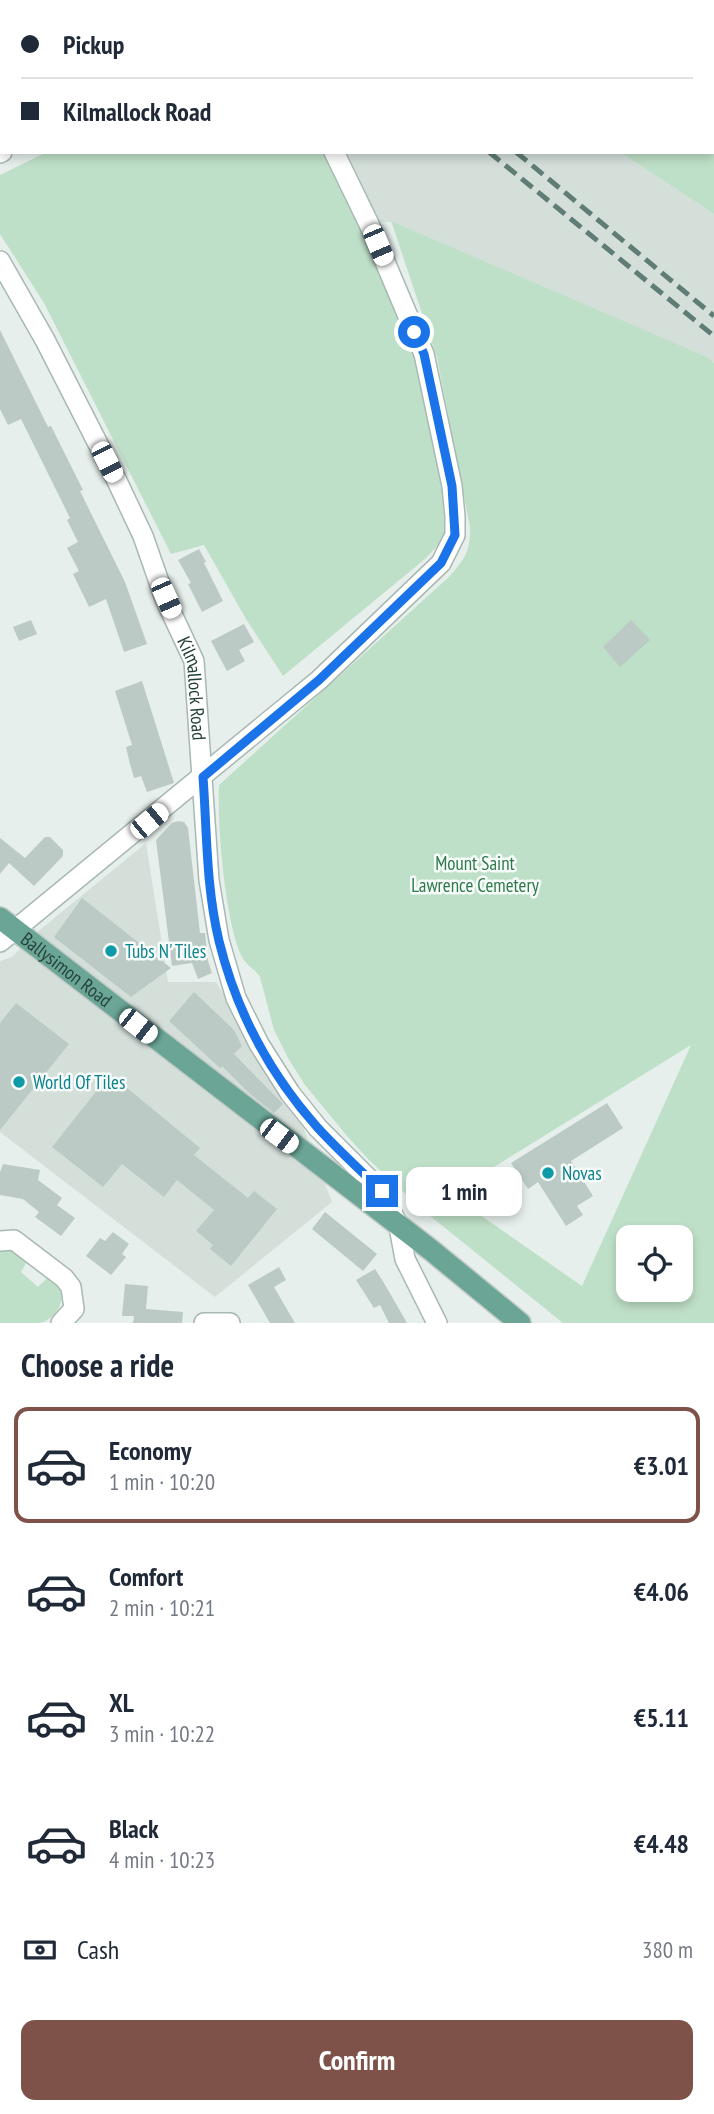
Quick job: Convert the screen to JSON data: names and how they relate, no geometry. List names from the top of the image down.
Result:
{
  "streets": {
    "main road": ["Ballysimon Road"],
    "street": ["Kilmallock Road"]
  },
  "crossings": [
    ["Kilmallock Road", "Ballysimon Road"]
  ],
  "parks": ["Mount Saint Lawrence Cemetery"],
  "places": ["Tubs N' Tiles", "World Of Tiles", "Novas"],
  "page": {
    "banner": ["Pickup", "Kilmallock Road"],
    "bubble": "1 min",
    "heading": "Choose a ride",
    "list": [
      {
        "name": "Economy",
        "note": "1 min · 10:20",
        "value": "€3.01"
      },
      {
        "name": "Comfort",
        "note": "2 min · 10:21",
        "value": "€4.06"
      },
      {
        "name": "XL",
        "note": "3 min · 10:22",
        "value": "€5.11"
      },
      {
        "name": "Black",
        "note": "4 min · 10:23",
        "value": "€4.48"
      }
    ],
    "pay": ["Cash", "380 m"],
    "buttons": "Confirm"
  }
}
